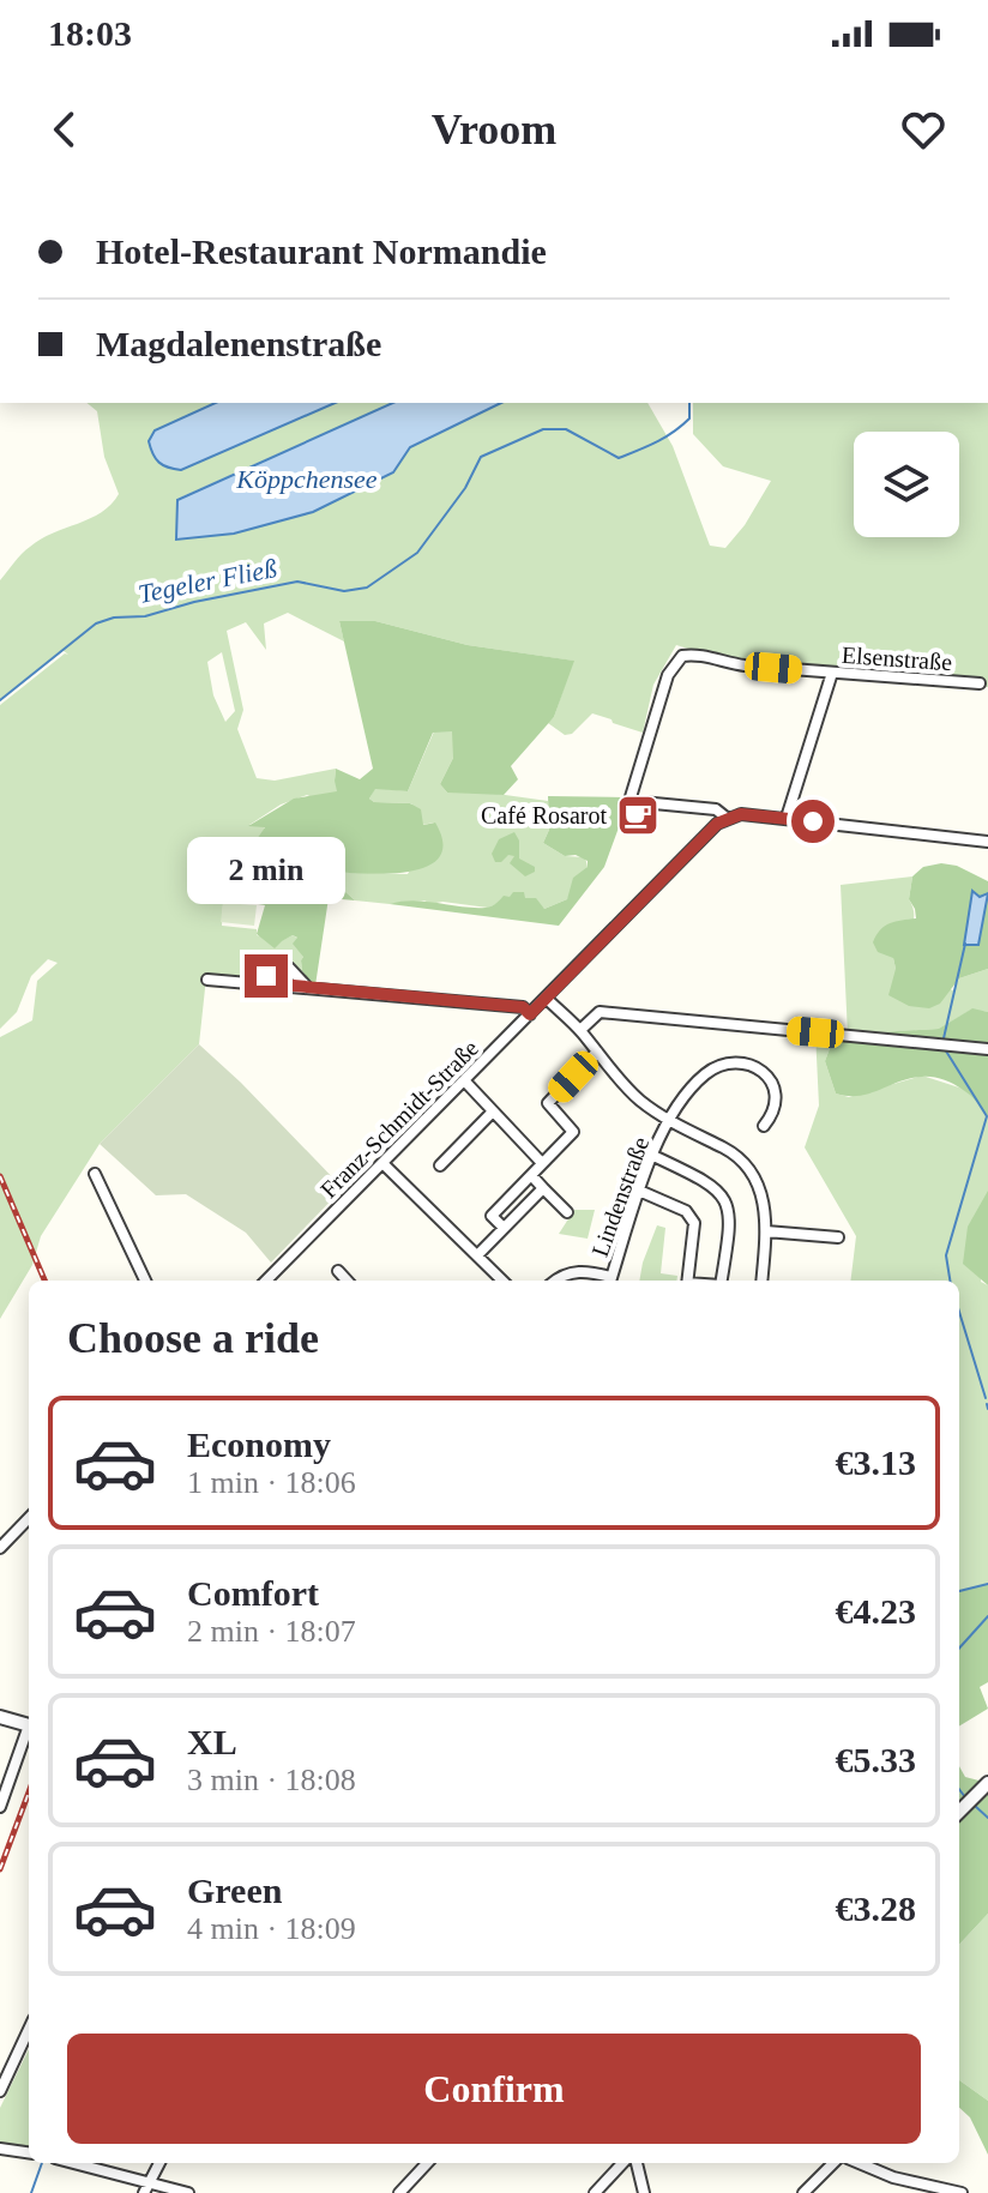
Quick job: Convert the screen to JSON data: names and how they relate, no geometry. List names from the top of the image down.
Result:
{
  "streets": {
    "street": ["Elsenstraße", "Franz-Schmidt-Straße", "Lindenstraße"]
  },
  "crossings": [
    ["Elsenstraße", "Franz-Schmidt-Straße"]
  ],
  "water": ["Köppchensee", "Tegeler Fließ"],
  "places": {
    "cafe": ["Café Rosarot"]
  },
  "page": {
    "status": "18:03",
    "header": "Vroom",
    "banner": ["Hotel-Restaurant Normandie", "Magdalenenstraße"],
    "bubble": "2 min",
    "heading": "Choose a ride",
    "list": [
      {
        "name": "Economy",
        "note": "1 min · 18:06",
        "value": "€3.13"
      },
      {
        "name": "Comfort",
        "note": "2 min · 18:07",
        "value": "€4.23"
      },
      {
        "name": "XL",
        "note": "3 min · 18:08",
        "value": "€5.33"
      },
      {
        "name": "Green",
        "note": "4 min · 18:09",
        "value": "€3.28"
      }
    ],
    "buttons": "Confirm"
  }
}
